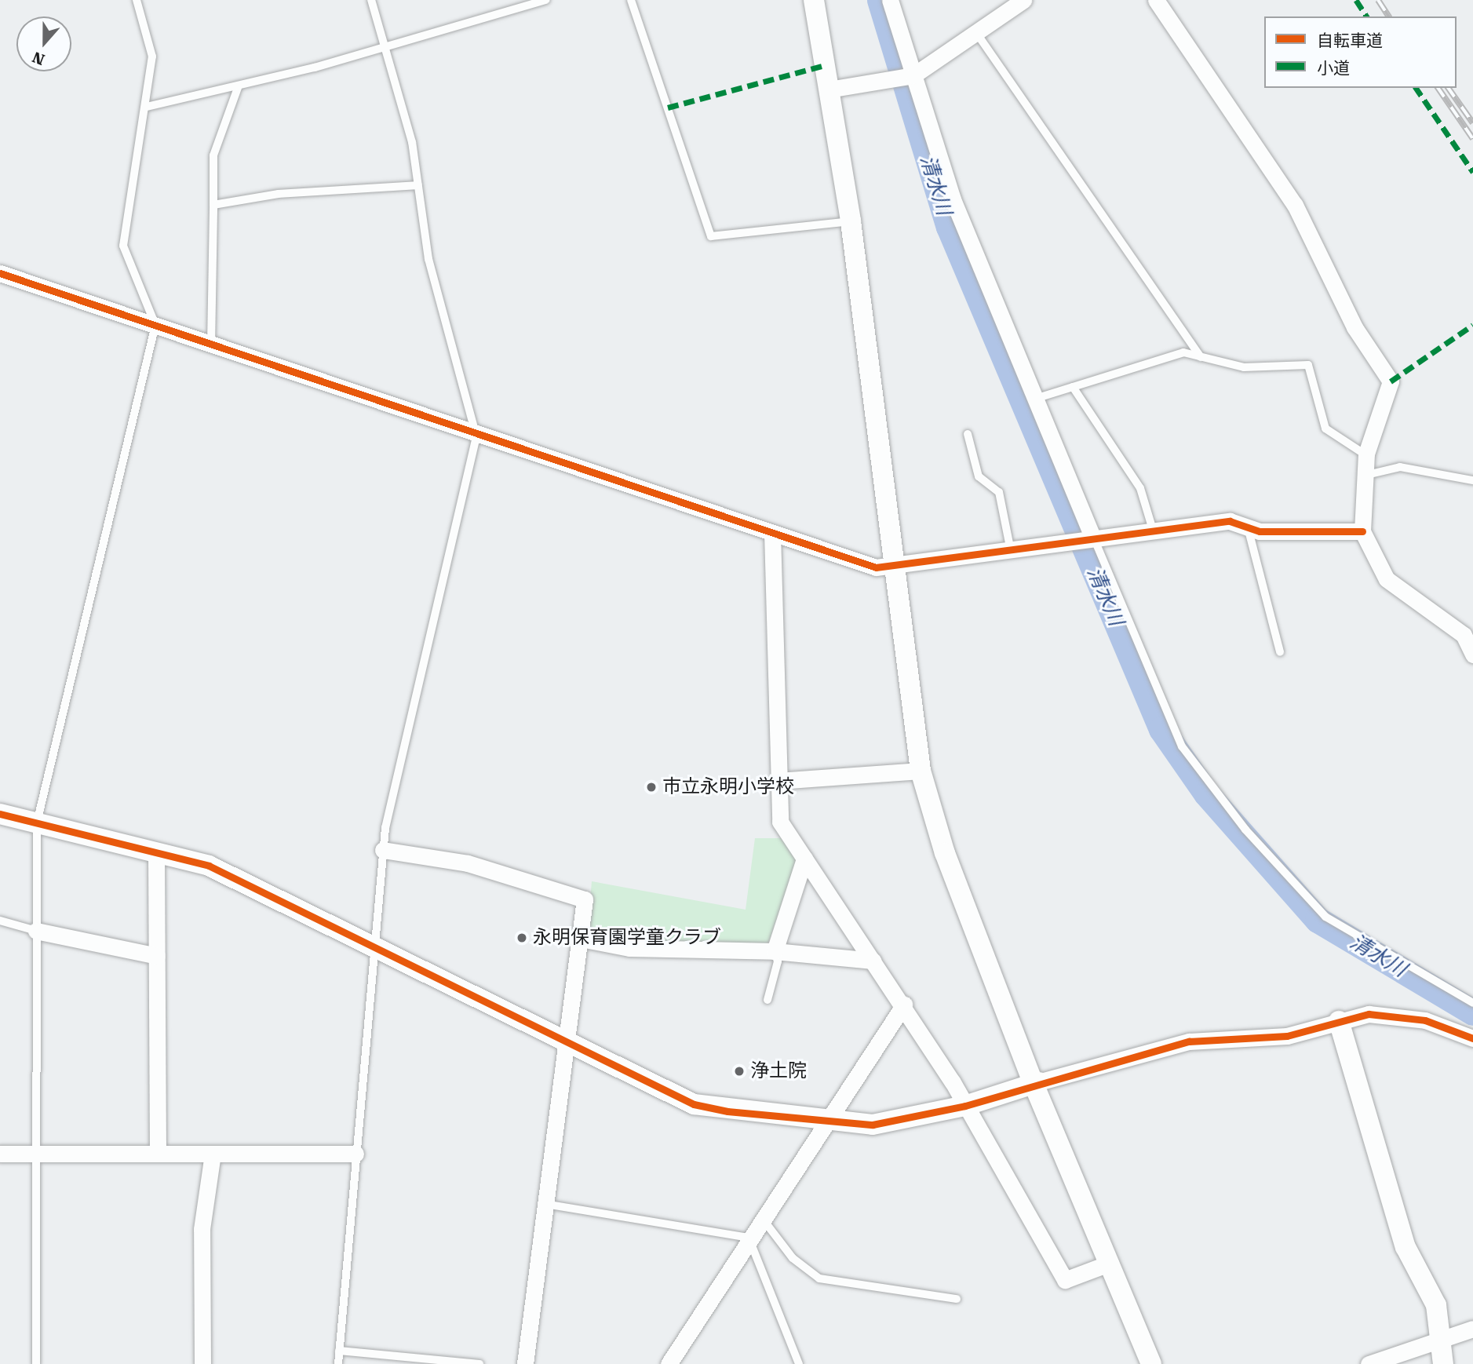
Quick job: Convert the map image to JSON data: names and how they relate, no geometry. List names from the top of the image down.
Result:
{
  "water": ["清水川"],
  "places": ["市立永明小学校", "永明保育園学童クラブ", "浄土院"],
  "legend": ["自転車道", "小道"],
  "north": "bottom"
}
